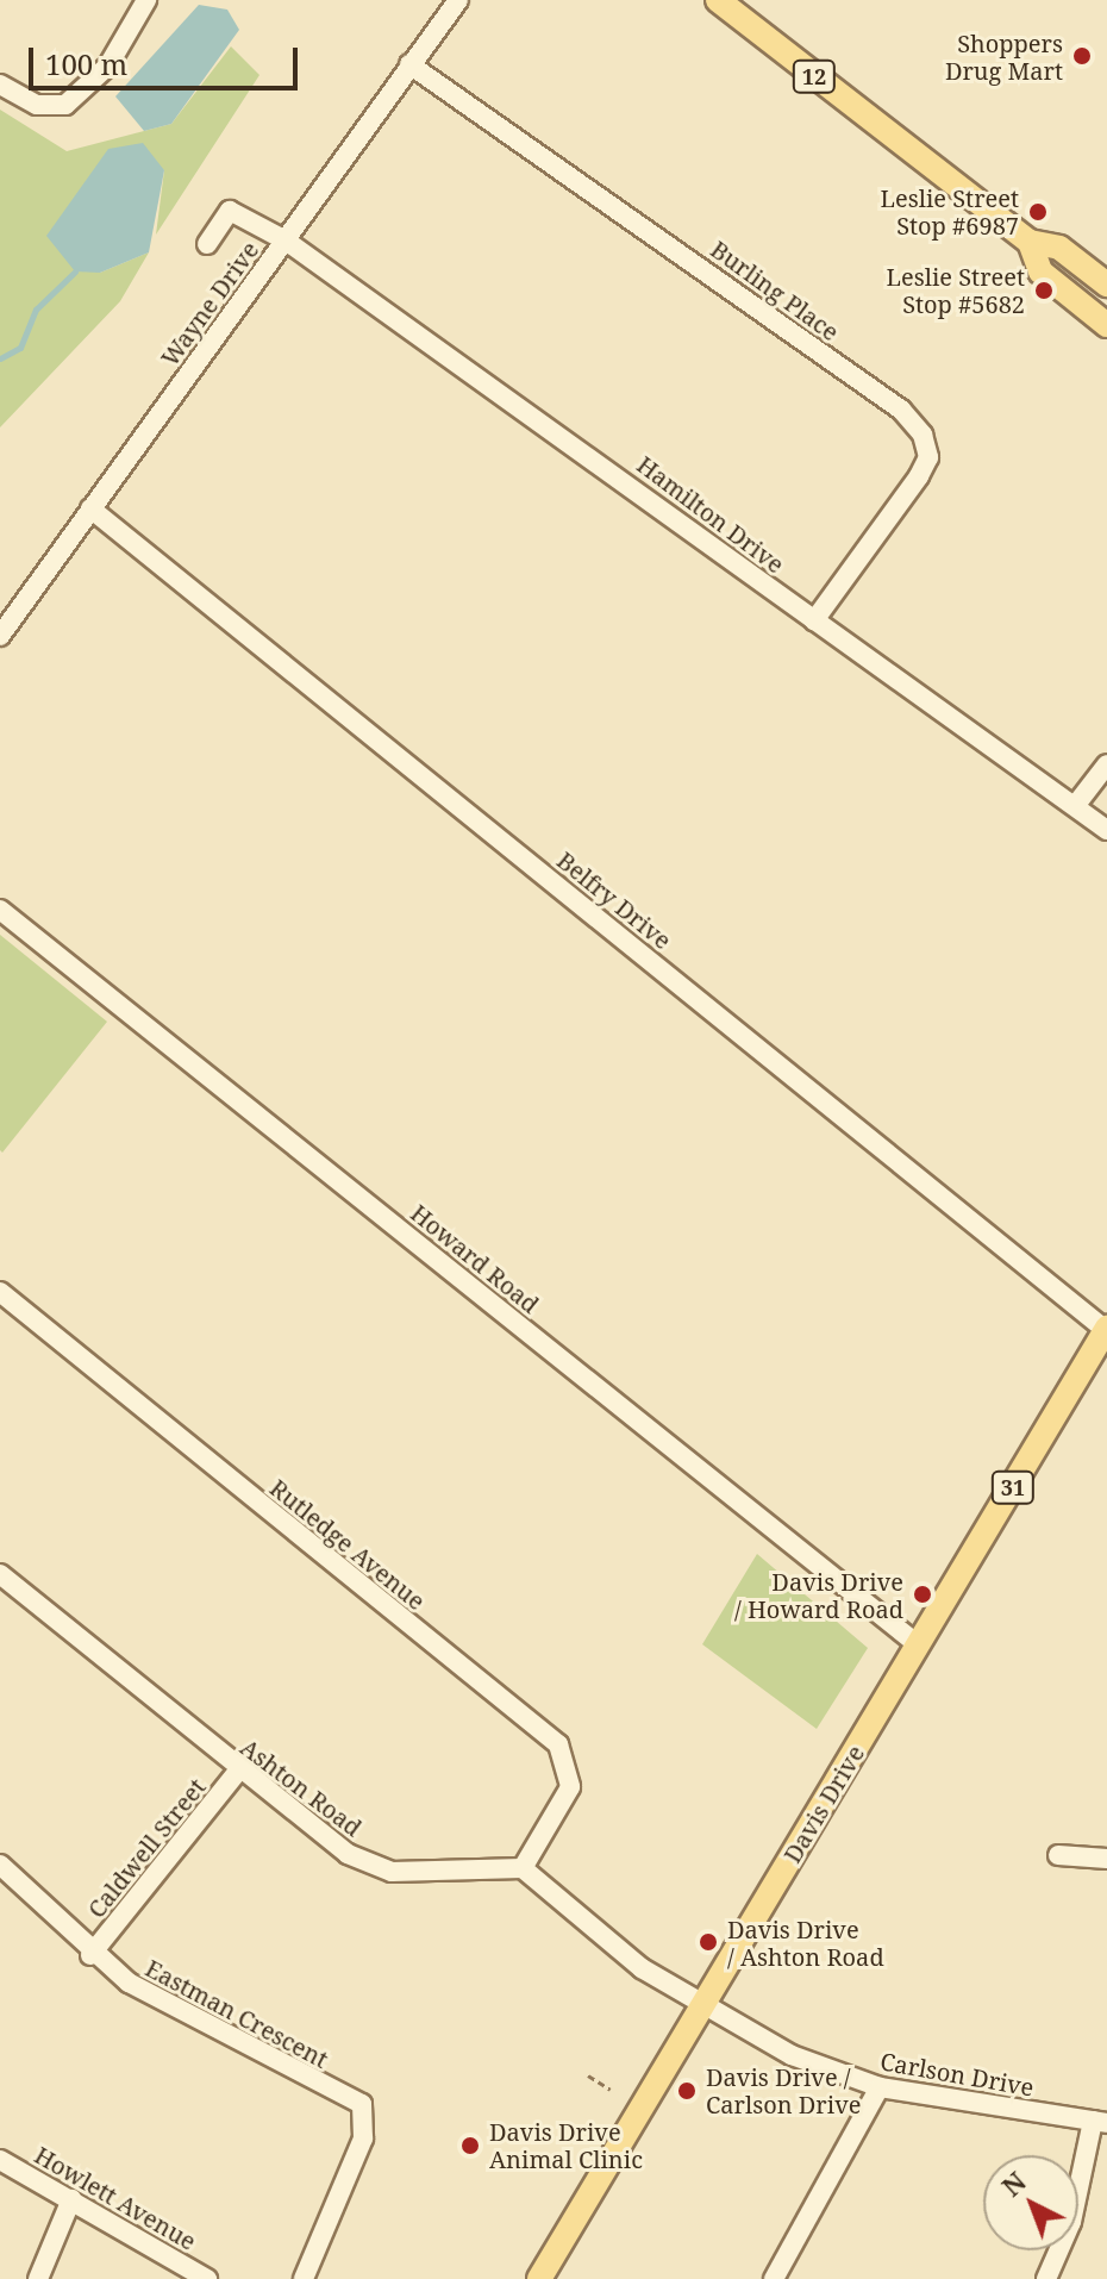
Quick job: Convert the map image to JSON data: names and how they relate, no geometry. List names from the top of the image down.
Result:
{
  "streets": {
    "main road": ["12", "31", "Davis Drive"],
    "street": [
      "Burling Place",
      "Wayne Drive",
      "Hamilton Drive",
      "Belfry Drive",
      "Howard Road",
      "Rutledge Avenue",
      "Ashton Road",
      "Caldwell Street",
      "Eastman Crescent",
      "Carlson Drive",
      "Howlett Avenue"
    ]
  },
  "crossings": [
    ["Burling Place", "Wayne Drive"],
    ["Burling Place", "Hamilton Drive"],
    ["Wayne Drive", "Hamilton Drive"],
    ["Wayne Drive", "Belfry Drive"],
    ["Belfry Drive", "Davis Drive"],
    ["Howard Road", "Davis Drive"],
    ["Rutledge Avenue", "Ashton Road"],
    ["Ashton Road", "Caldwell Street"],
    ["Davis Drive", "Carlson Drive"],
    ["Caldwell Street", "Eastman Crescent"]
  ],
  "places": [
    "Shoppers Drug Mart",
    "Leslie Street Stop #6987",
    "Leslie Street Stop #5682",
    "Davis Drive / Howard Road",
    "Davis Drive / Ashton Road",
    "Davis Drive / Carlson Drive",
    "Davis Drive Animal Clinic"
  ],
  "scale_bar": "100 m",
  "north": "top left"
}
